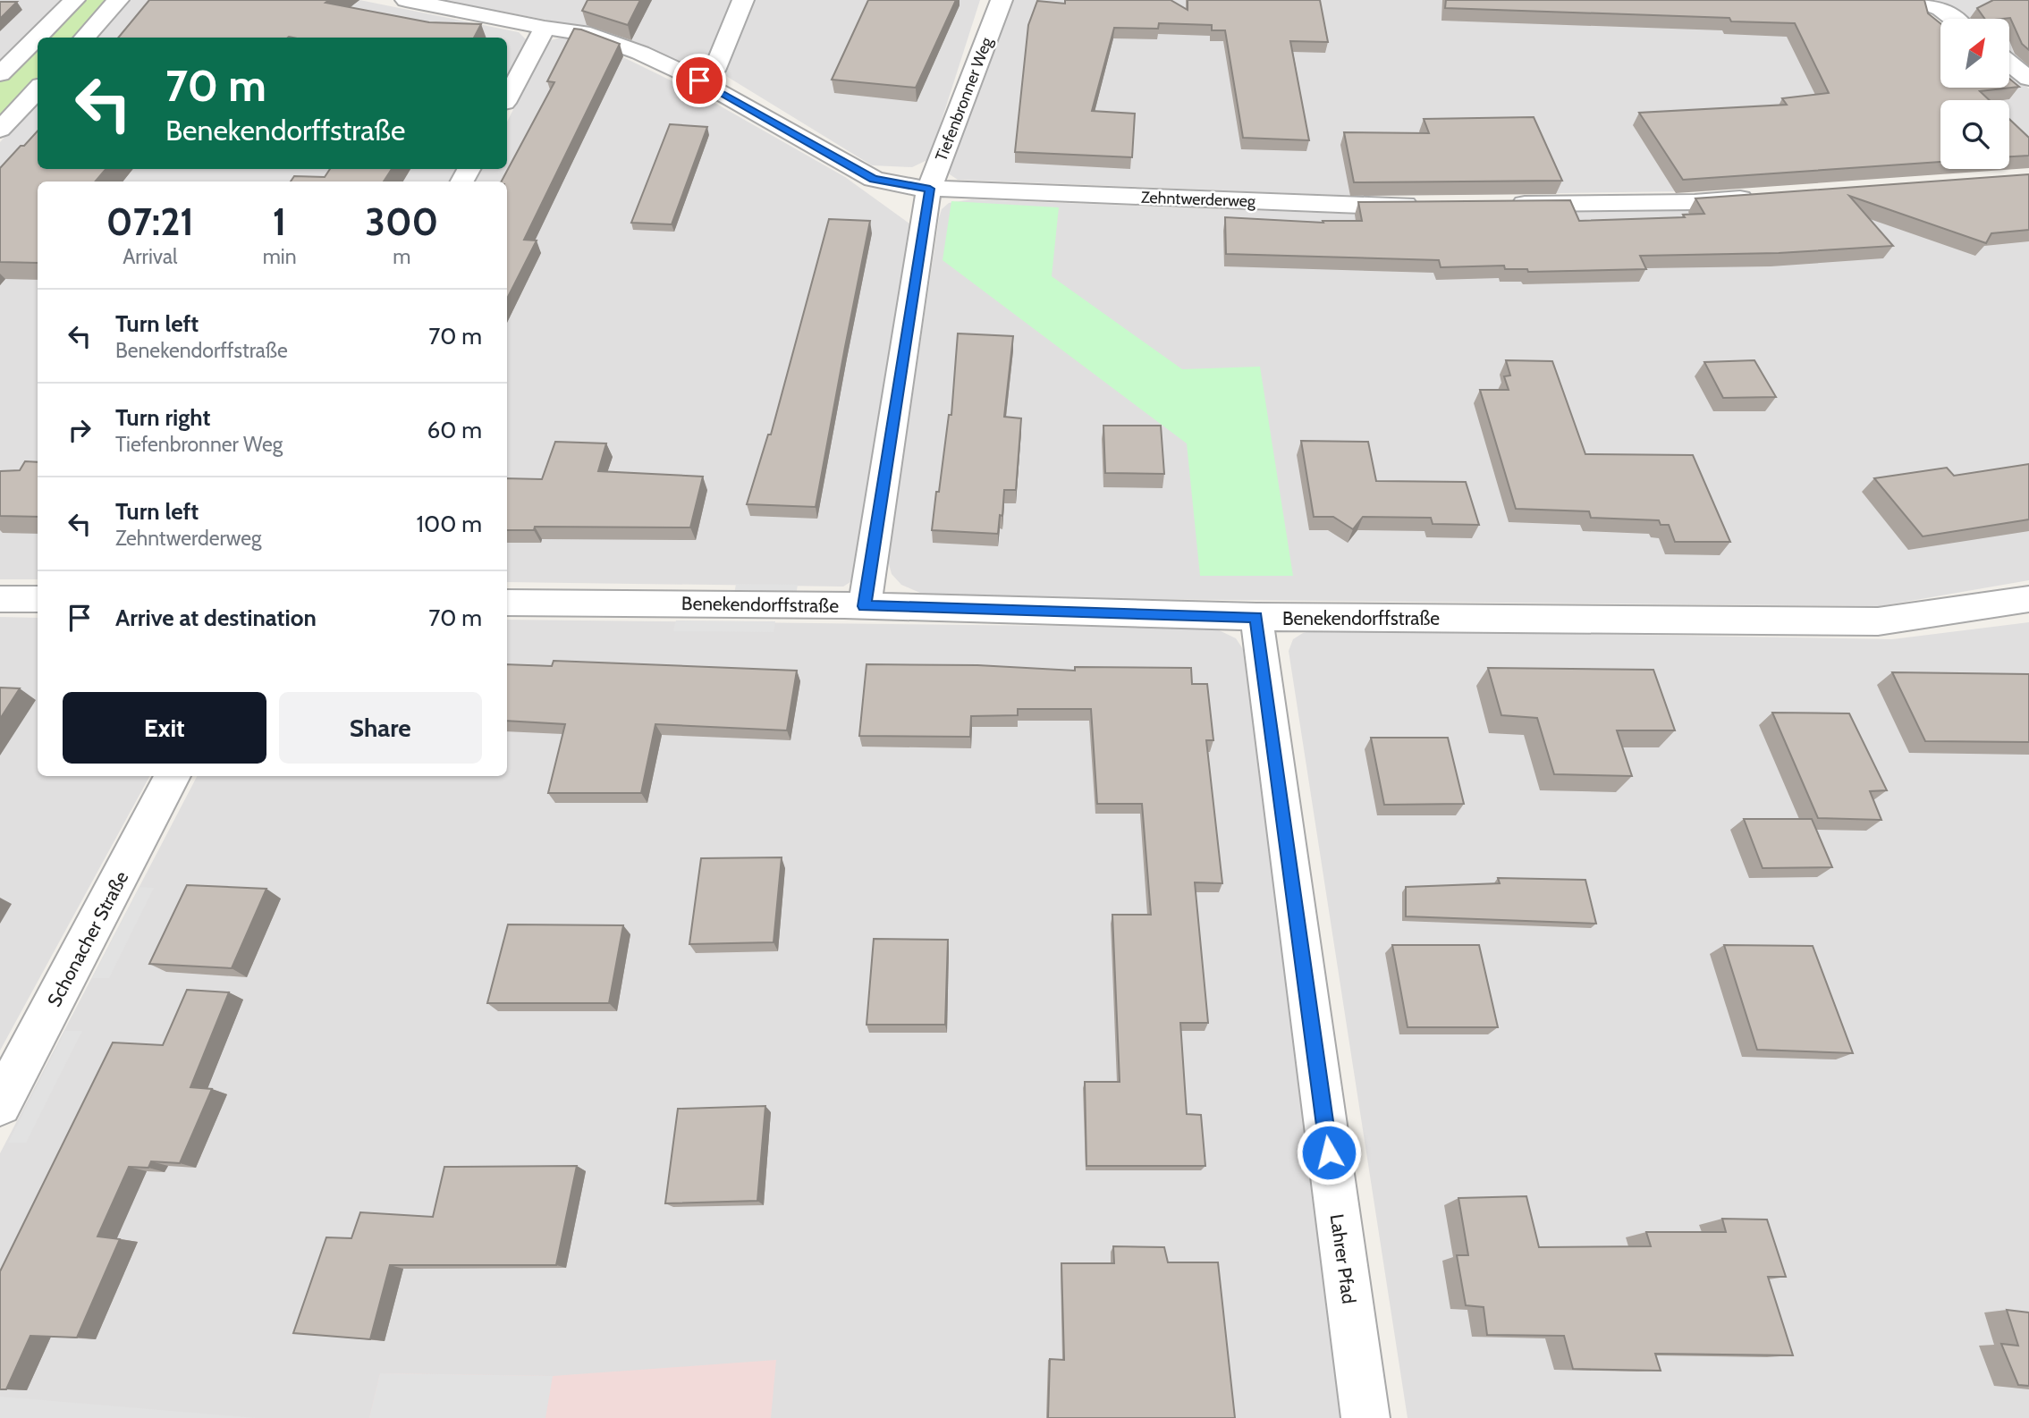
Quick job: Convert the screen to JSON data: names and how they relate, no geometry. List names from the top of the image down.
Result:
{
  "streets": {
    "street": [
      "Tiefenbronner Weg",
      "Zehntwerderweg",
      "Benekendorffstraße",
      "Schonacher Straße",
      "Lahrer Pfad"
    ]
  },
  "crossings": [
    ["Tiefenbronner Weg", "Zehntwerderweg"],
    ["Tiefenbronner Weg", "Benekendorffstraße"],
    ["Benekendorffstraße", "Lahrer Pfad"]
  ],
  "north": "top right",
  "page": {
    "turn": ["70 m", "Benekendorffstraße"],
    "eta": [
      "07:21",
      "Arrival",
      "1",
      "min",
      "300",
      "m"
    ],
    "list": [
      {
        "name": "Turn left",
        "note": "Benekendorffstraße",
        "value": "70 m"
      },
      {
        "name": "Turn right",
        "note": "Tiefenbronner Weg",
        "value": "60 m"
      },
      {
        "name": "Turn left",
        "note": "Zehntwerderweg",
        "value": "100 m"
      },
      {
        "name": "Arrive at destination",
        "value": "70 m"
      }
    ],
    "buttons": ["Exit", "Share"]
  }
}
